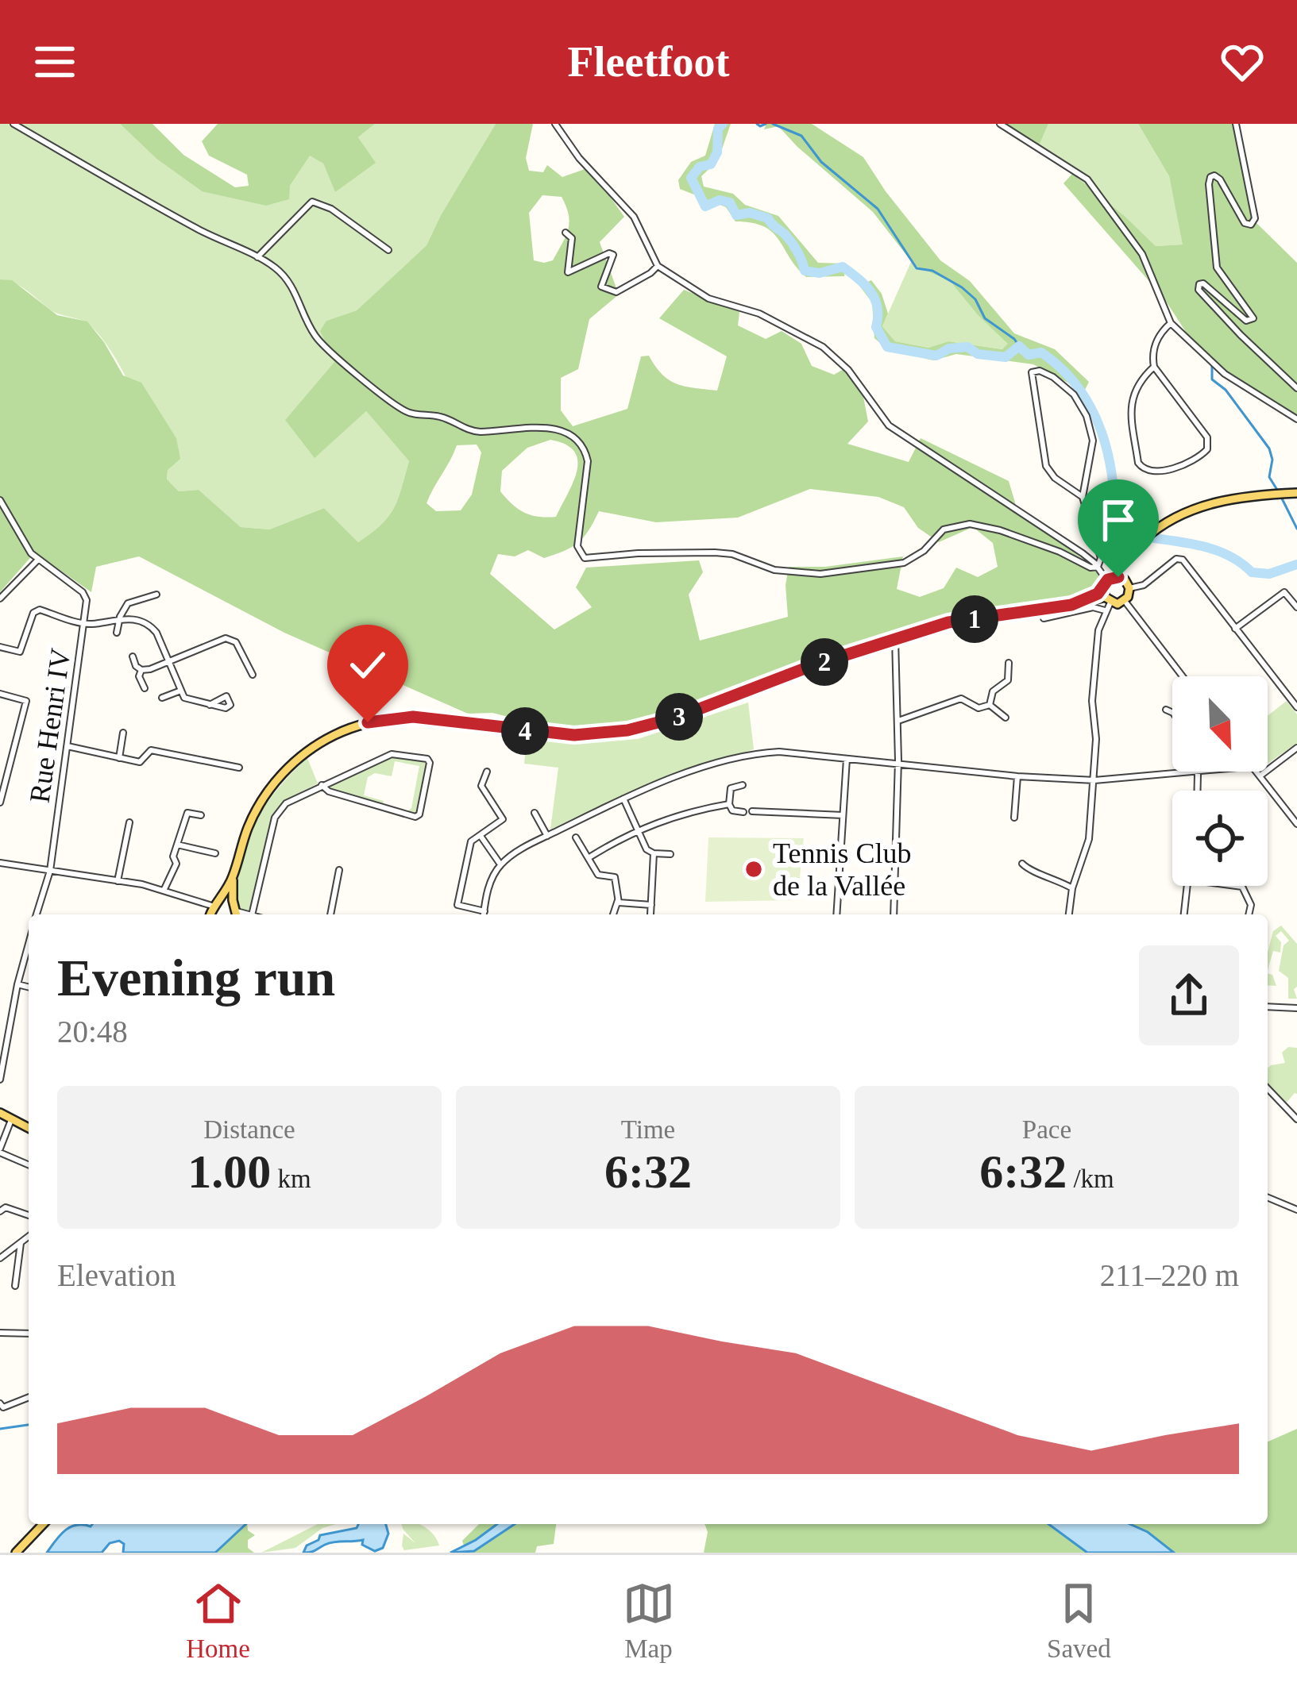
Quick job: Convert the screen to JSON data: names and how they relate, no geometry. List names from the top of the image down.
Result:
{
  "streets": {
    "street": ["Rue Henri IV"]
  },
  "places": ["Tennis Club de la Vallée"],
  "north": "bottom right",
  "page": {
    "header": "Fleetfoot",
    "pins": [
      "1",
      "2",
      "3",
      "4"
    ],
    "heading": ["Evening run", "20:48"],
    "stats": [
      ["Distance", "1.00 km"],
      ["Time", "6:32"],
      ["Pace", "6:32 /km"]
    ],
    "chart": ["Elevation", "211–220 m"],
    "tabs": ["Home", "Map", "Saved"]
  }
}
